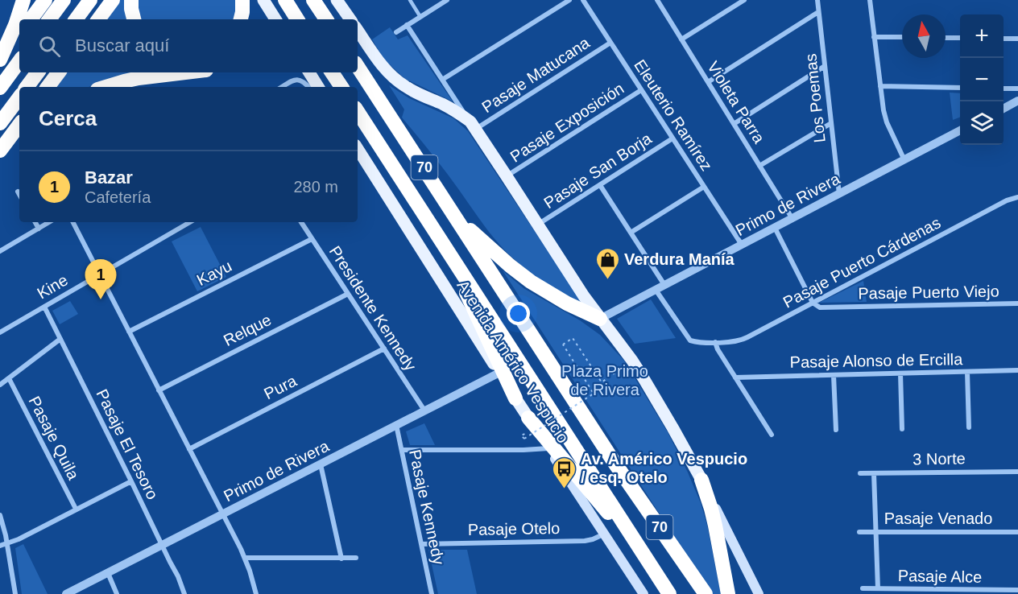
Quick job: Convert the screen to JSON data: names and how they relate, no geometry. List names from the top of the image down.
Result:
{
  "streets": {
    "highway": ["70"],
    "main road": ["Avenida Américo Vespucio"],
    "street": [
      "Pasaje Matucana",
      "Los Poemas",
      "Violeta Parra",
      "Eleuterio Ramírez",
      "Pasaje Exposición",
      "Pasaje San Borja",
      "Primo de Rivera",
      "Pasaje Puerto Cárdenas",
      "Kayu",
      "Kine",
      "Pasaje Puerto Viejo",
      "Presidente Kennedy",
      "Relque",
      "Pasaje Alonso de Ercilla",
      "Pura",
      "Pasaje Quila",
      "Pasaje El Tesoro",
      "3 Norte",
      "Pasaje Kennedy",
      "Pasaje Venado",
      "Pasaje Otelo",
      "Pasaje Alce"
    ]
  },
  "crossings": [
    ["Pasaje Matucana", "Eleuterio Ramírez"],
    ["Los Poemas", "Primo de Rivera"],
    ["Violeta Parra", "Primo de Rivera"],
    ["Eleuterio Ramírez", "Pasaje Exposición"],
    ["Eleuterio Ramírez", "Pasaje San Borja"],
    ["Eleuterio Ramírez", "Primo de Rivera"],
    ["Primo de Rivera", "Pasaje Puerto Cárdenas"],
    ["Primo de Rivera", "Presidente Kennedy"],
    ["Primo de Rivera", "Avenida Américo Vespucio"],
    ["Primo de Rivera", "Pasaje El Tesoro"],
    ["Primo de Rivera", "Pasaje Kennedy"],
    ["Pasaje Puerto Cárdenas", "Pasaje Puerto Viejo"],
    ["Kayu", "Presidente Kennedy"],
    ["Kine", "Pasaje El Tesoro"],
    ["Presidente Kennedy", "Relque"],
    ["Presidente Kennedy", "Pura"],
    ["Avenida Américo Vespucio", "Pasaje Otelo"],
    ["Pasaje Kennedy", "Pasaje Otelo"]
  ],
  "parks": ["Plaza Primo de Rivera"],
  "places": {
    "shop": ["Verdura Manía"],
    "bus stop": ["Av. Américo Vespucio / esq. Otelo"]
  },
  "north": "top",
  "page": {
    "map_buttons": ["+", "−"],
    "search": "Buscar aquí",
    "heading": "Cerca",
    "list": [
      {
        "mark": "1",
        "name": "Bazar",
        "note": "Cafetería",
        "value": "280 m"
      }
    ],
    "pins": "1"
  }
}
